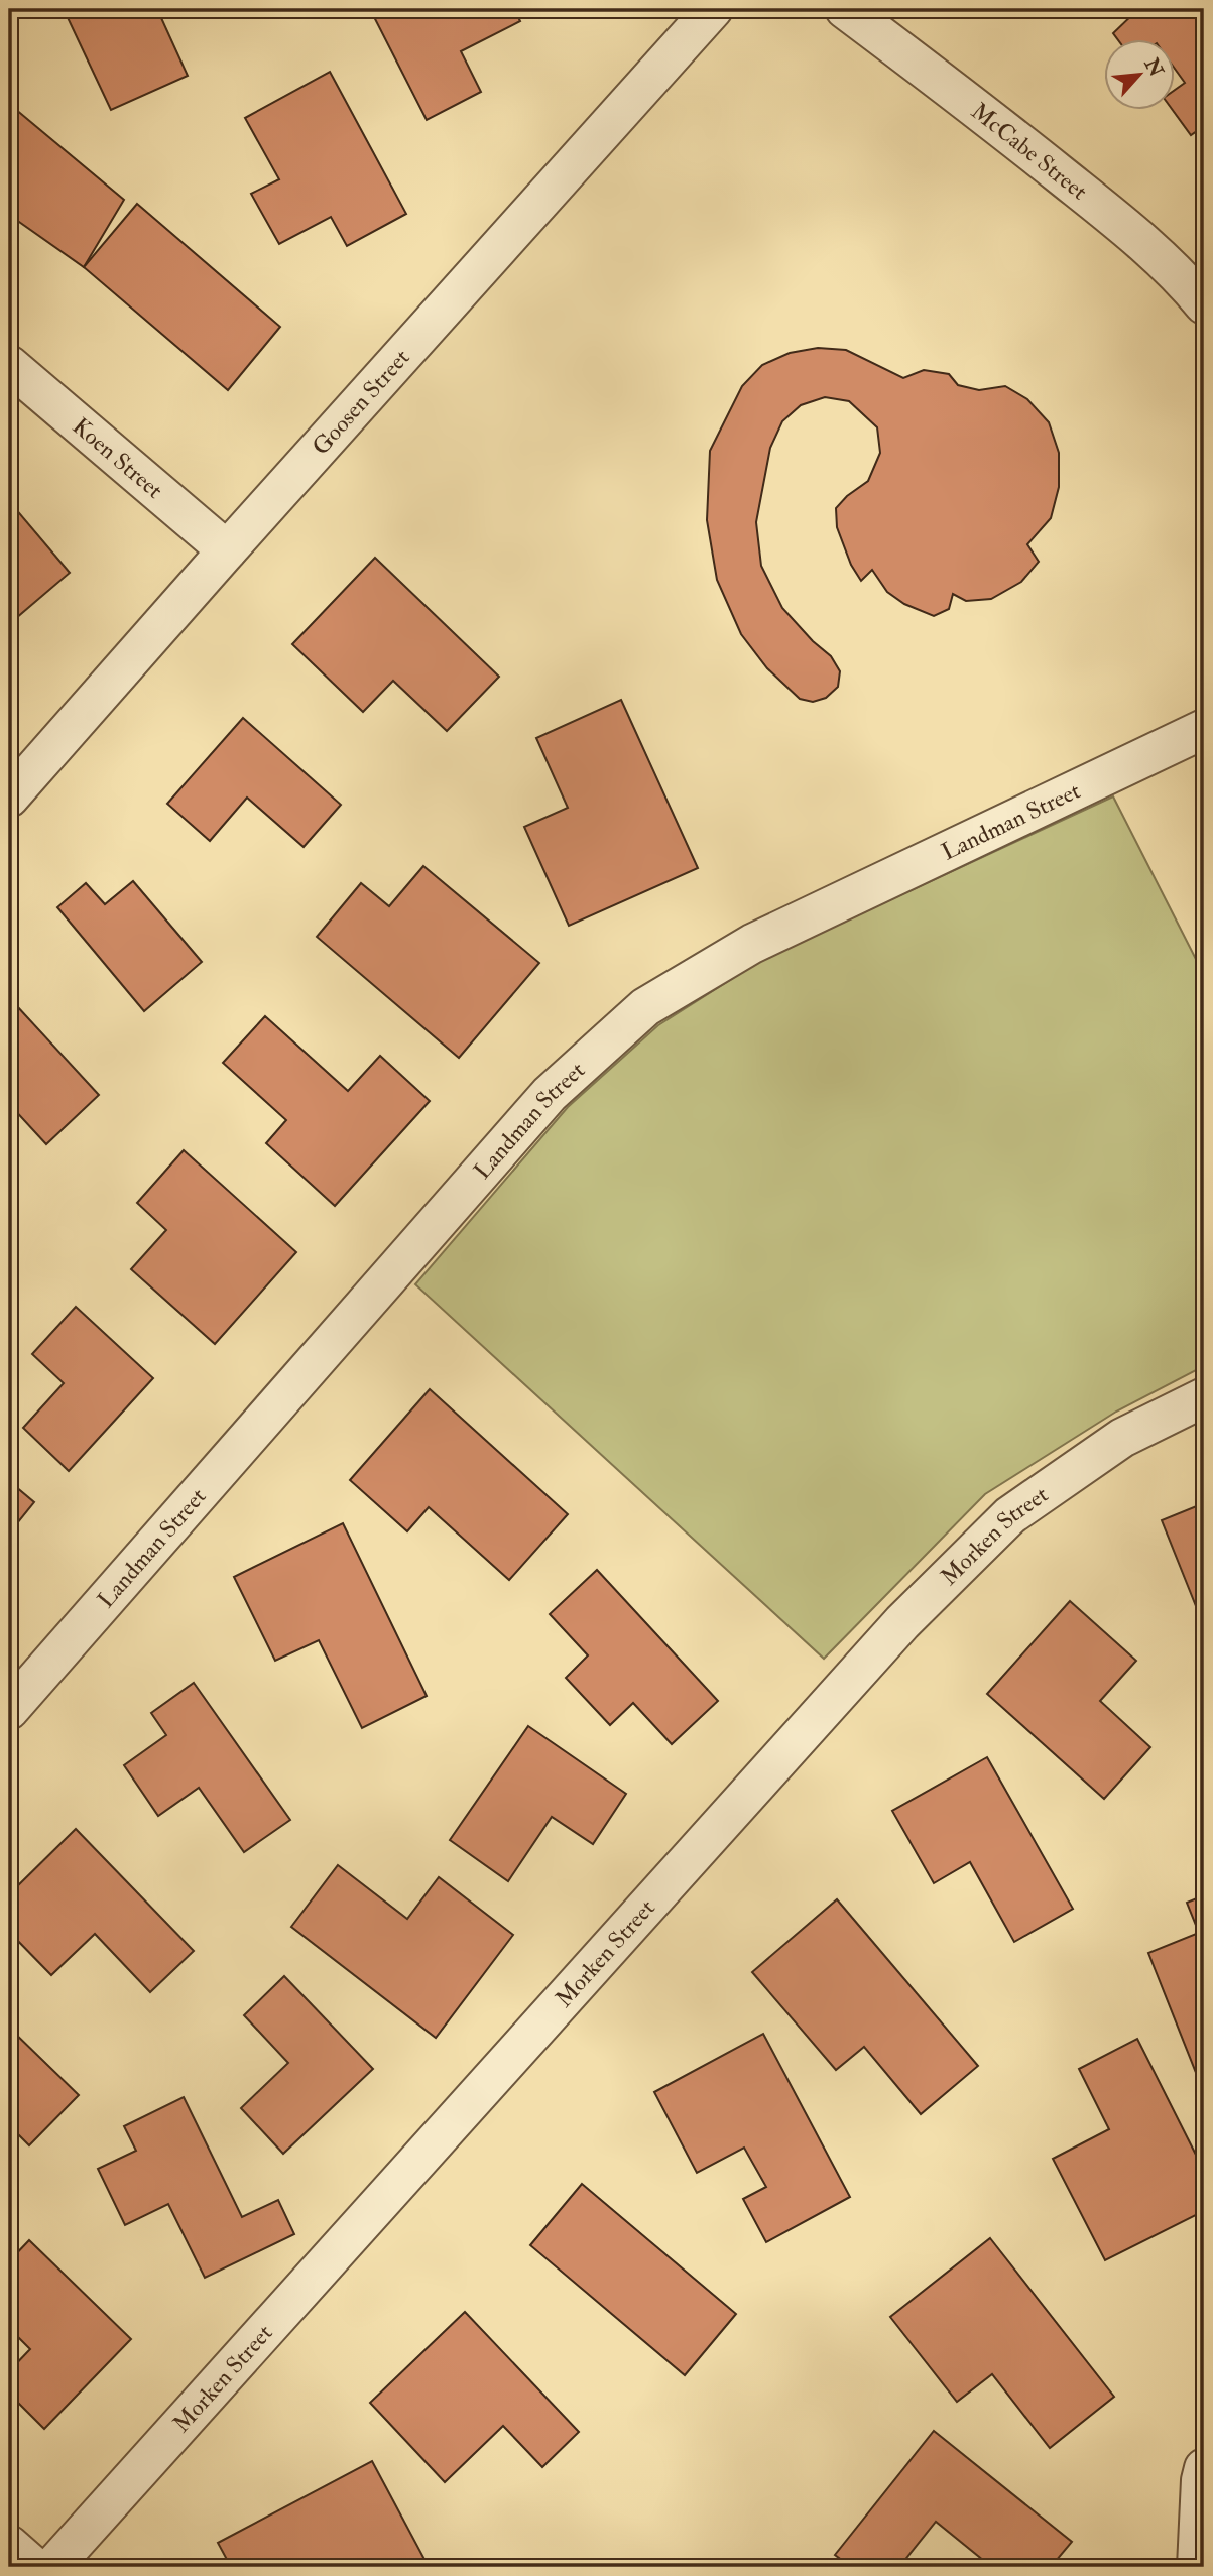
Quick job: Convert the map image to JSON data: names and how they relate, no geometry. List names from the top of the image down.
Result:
{
  "streets": {
    "street": [
      "McCabe Street",
      "Goosen Street",
      "Koen Street",
      "Landman Street",
      "Morken Street"
    ]
  },
  "crossings": [
    ["Goosen Street", "Koen Street"]
  ],
  "north": "top right"
}
